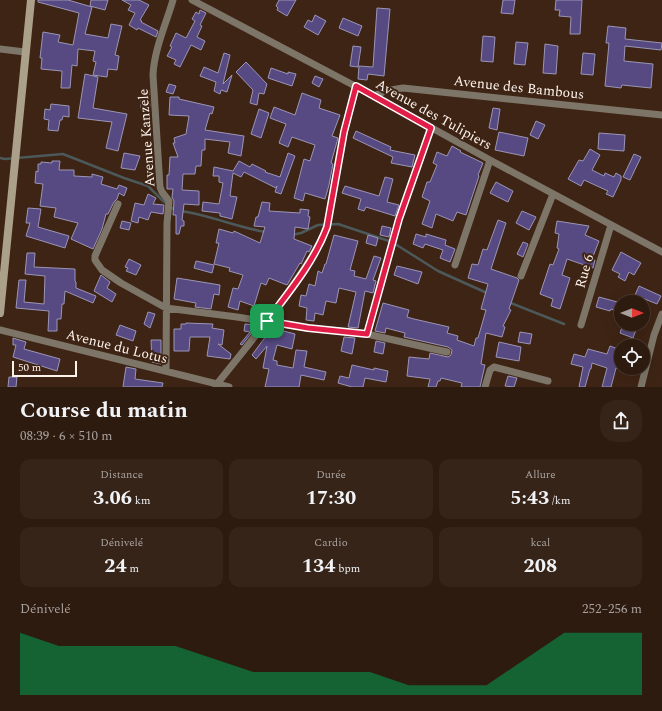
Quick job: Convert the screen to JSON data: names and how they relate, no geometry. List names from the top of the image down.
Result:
{
  "streets": {
    "street": [
      "Avenue des Bambous",
      "Avenue des Tulipiers",
      "Avenue Kanzele",
      "Rue 6",
      "Avenue du Lotus"
    ]
  },
  "crossings": [
    ["Avenue des Bambous", "Avenue des Tulipiers"],
    ["Avenue des Tulipiers", "Rue 6"],
    ["Avenue Kanzele", "Avenue du Lotus"]
  ],
  "scale_bar": "50 m",
  "north": "right",
  "page": {
    "scale": "50 m",
    "heading": ["Course du matin", "08:39 · 6 × 510 m"],
    "stats": [
      ["Distance", "3.06 km"],
      ["Durée", "17:30"],
      ["Allure", "5:43 /km"],
      ["Dénivelé", "24 m"],
      ["Cardio", "134 bpm"],
      ["kcal", "208"]
    ],
    "chart": ["Dénivelé", "252–256 m"]
  }
}
